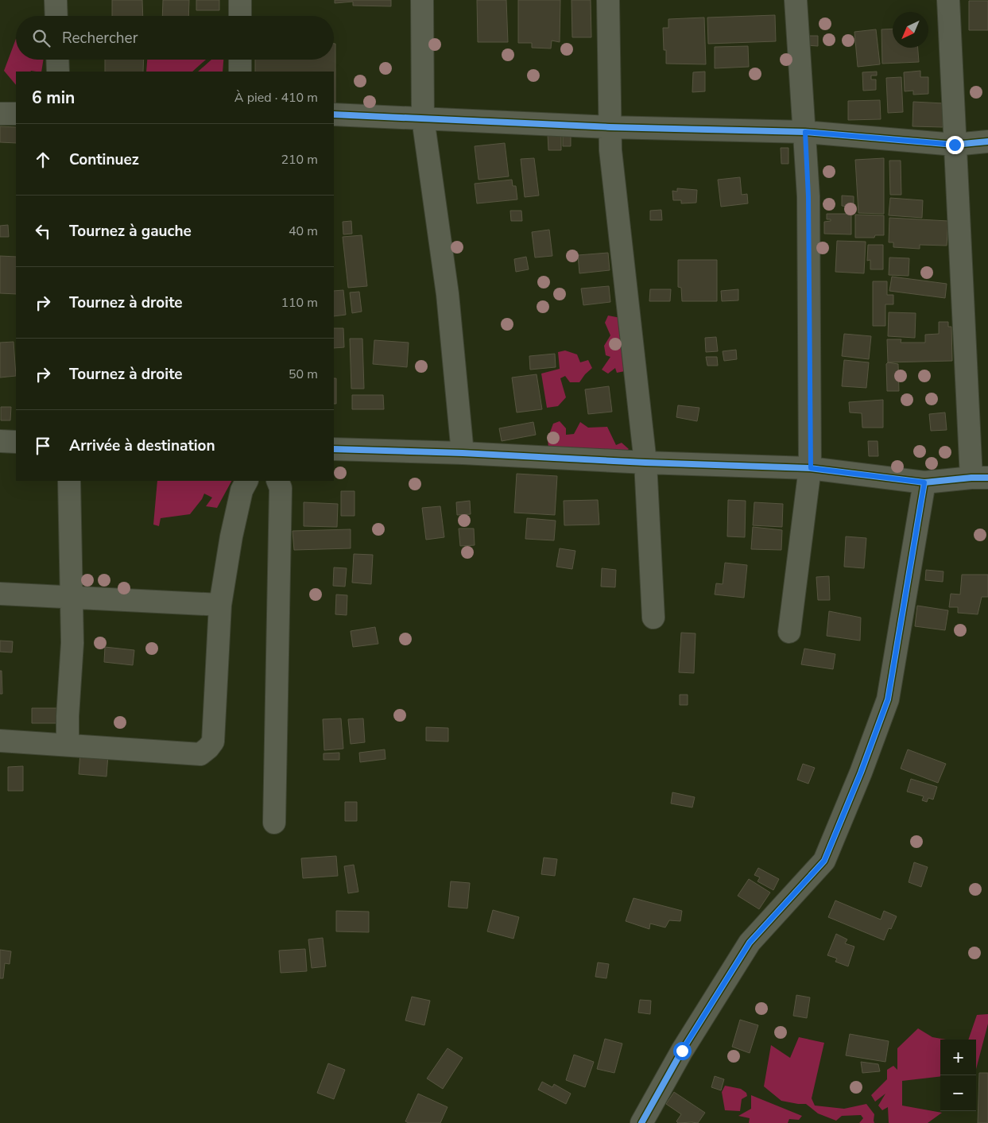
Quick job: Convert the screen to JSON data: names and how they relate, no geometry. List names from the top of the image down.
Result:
{
  "north": "bottom left",
  "page": {
    "search": "Rechercher",
    "heading": ["6 min", "À pied · 410 m"],
    "list": [
      ["Continuez", "210 m"],
      ["Tournez à gauche", "40 m"],
      ["Tournez à droite", "110 m"],
      ["Tournez à droite", "50 m"],
      "Arrivée à destination"
    ],
    "map_buttons": ["+", "−"]
  }
}
